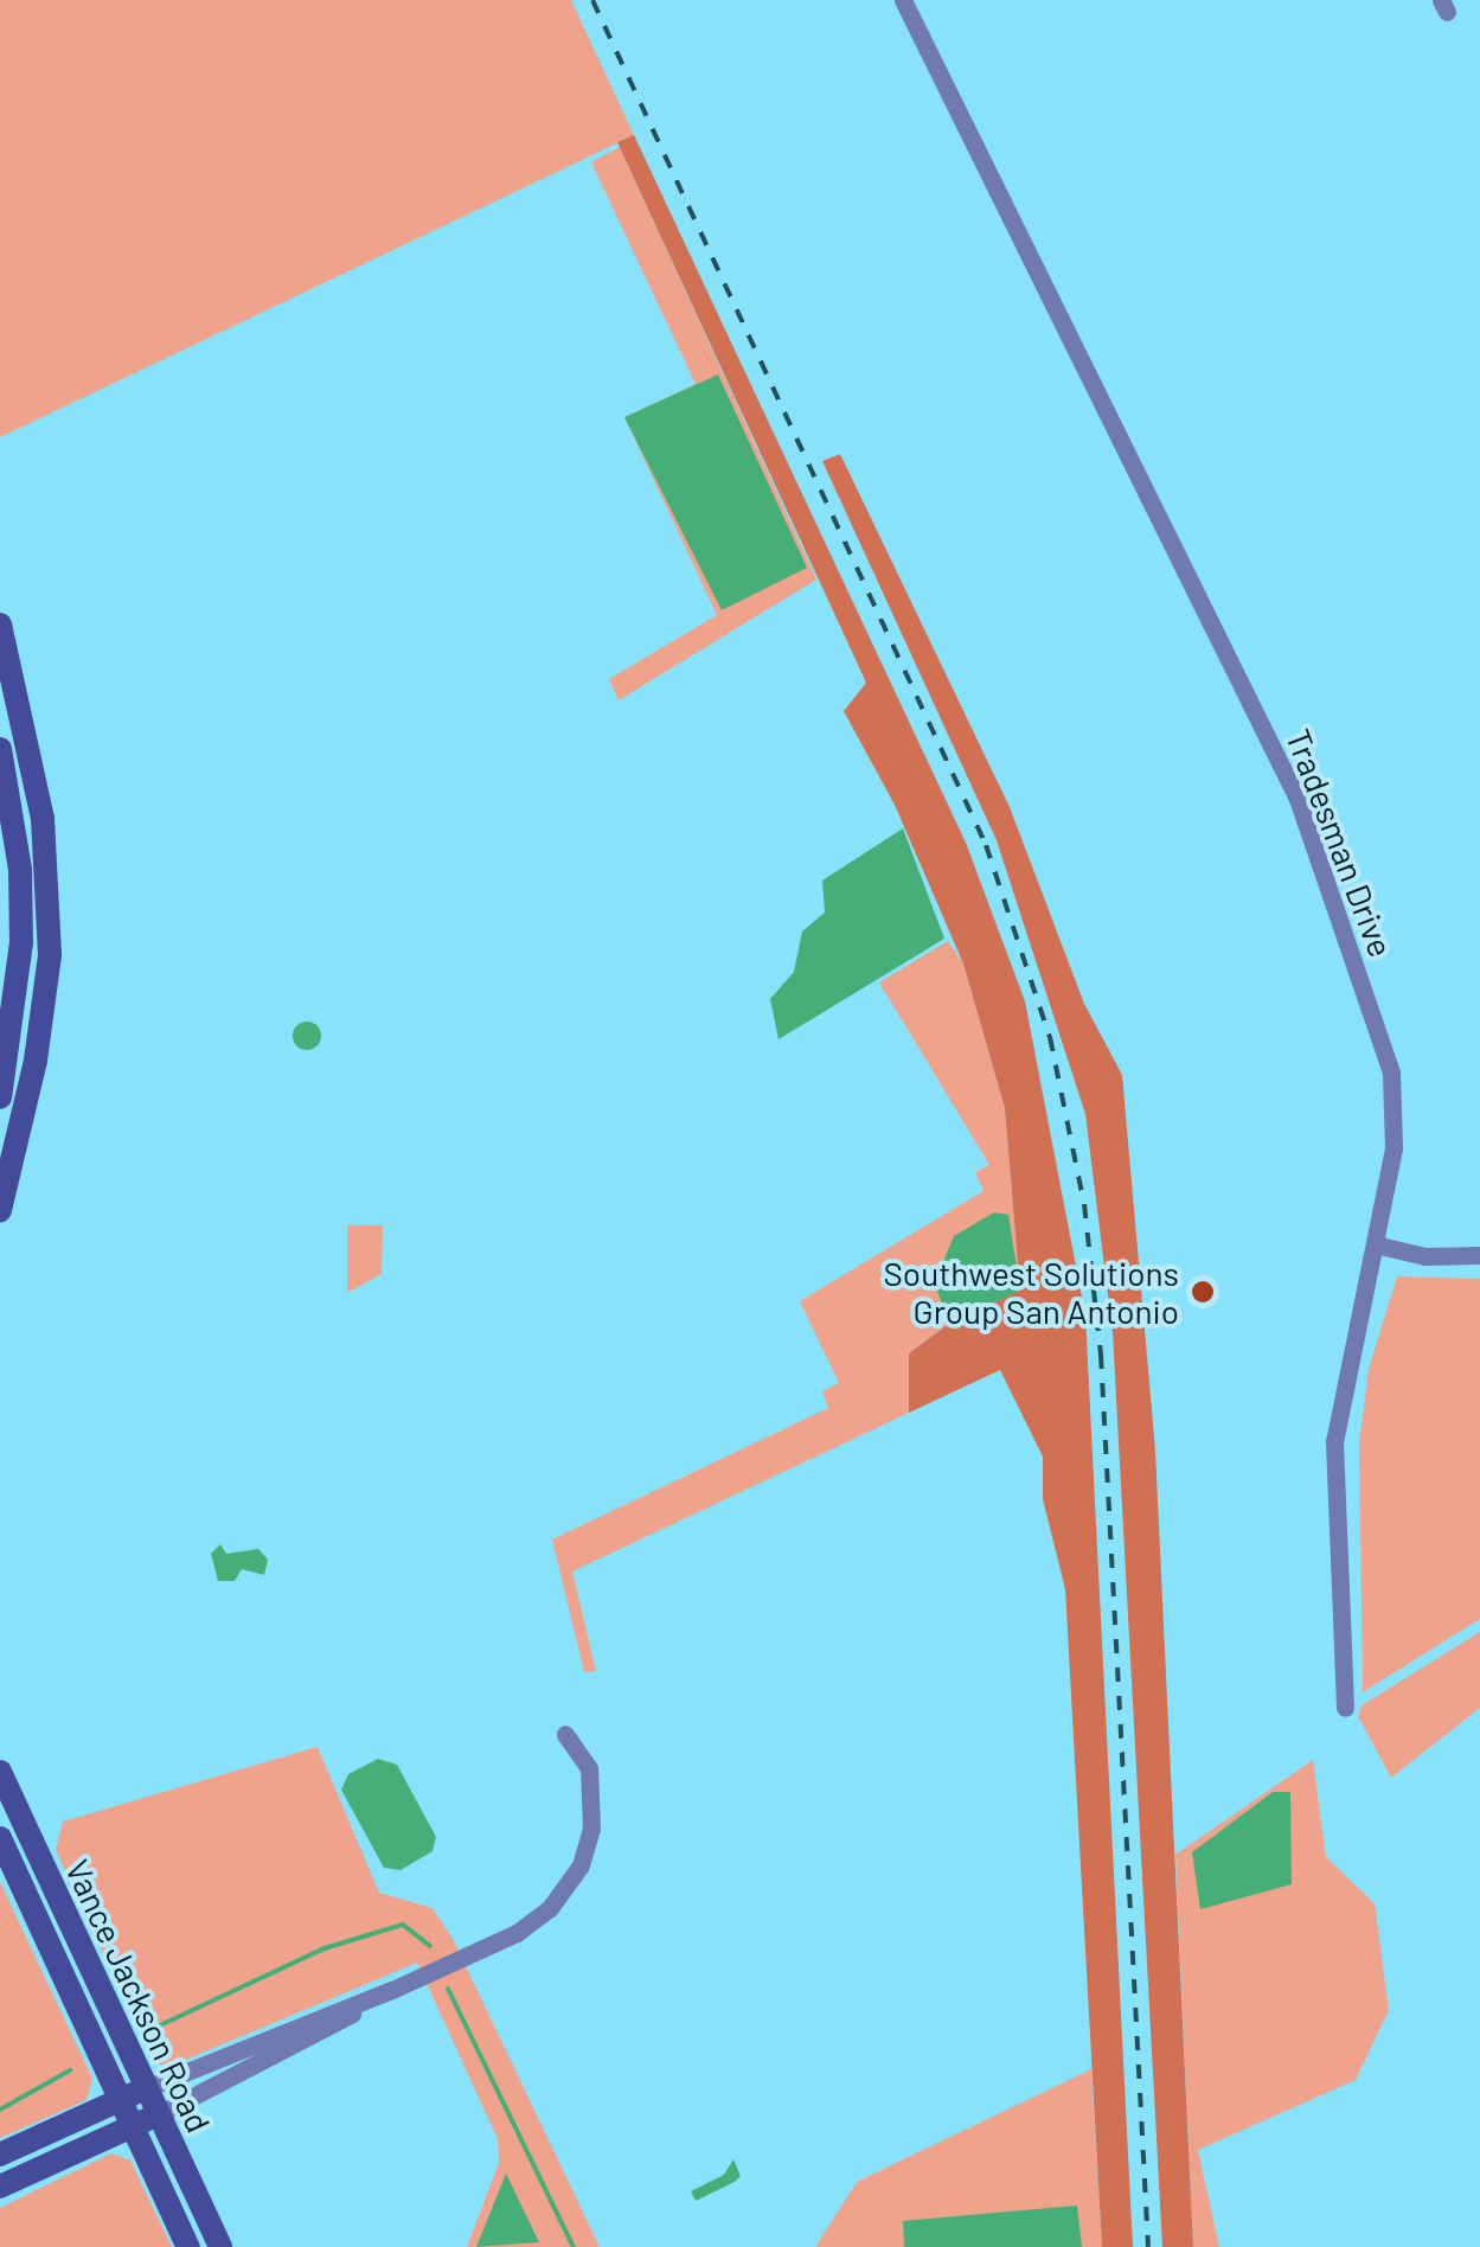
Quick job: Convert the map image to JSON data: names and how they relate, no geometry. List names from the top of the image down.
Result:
{
  "streets": {
    "main road": ["Vance Jackson Road"],
    "street": ["Tradesman Drive"]
  },
  "places": ["Southwest Solutions Group San Antonio"]
}
